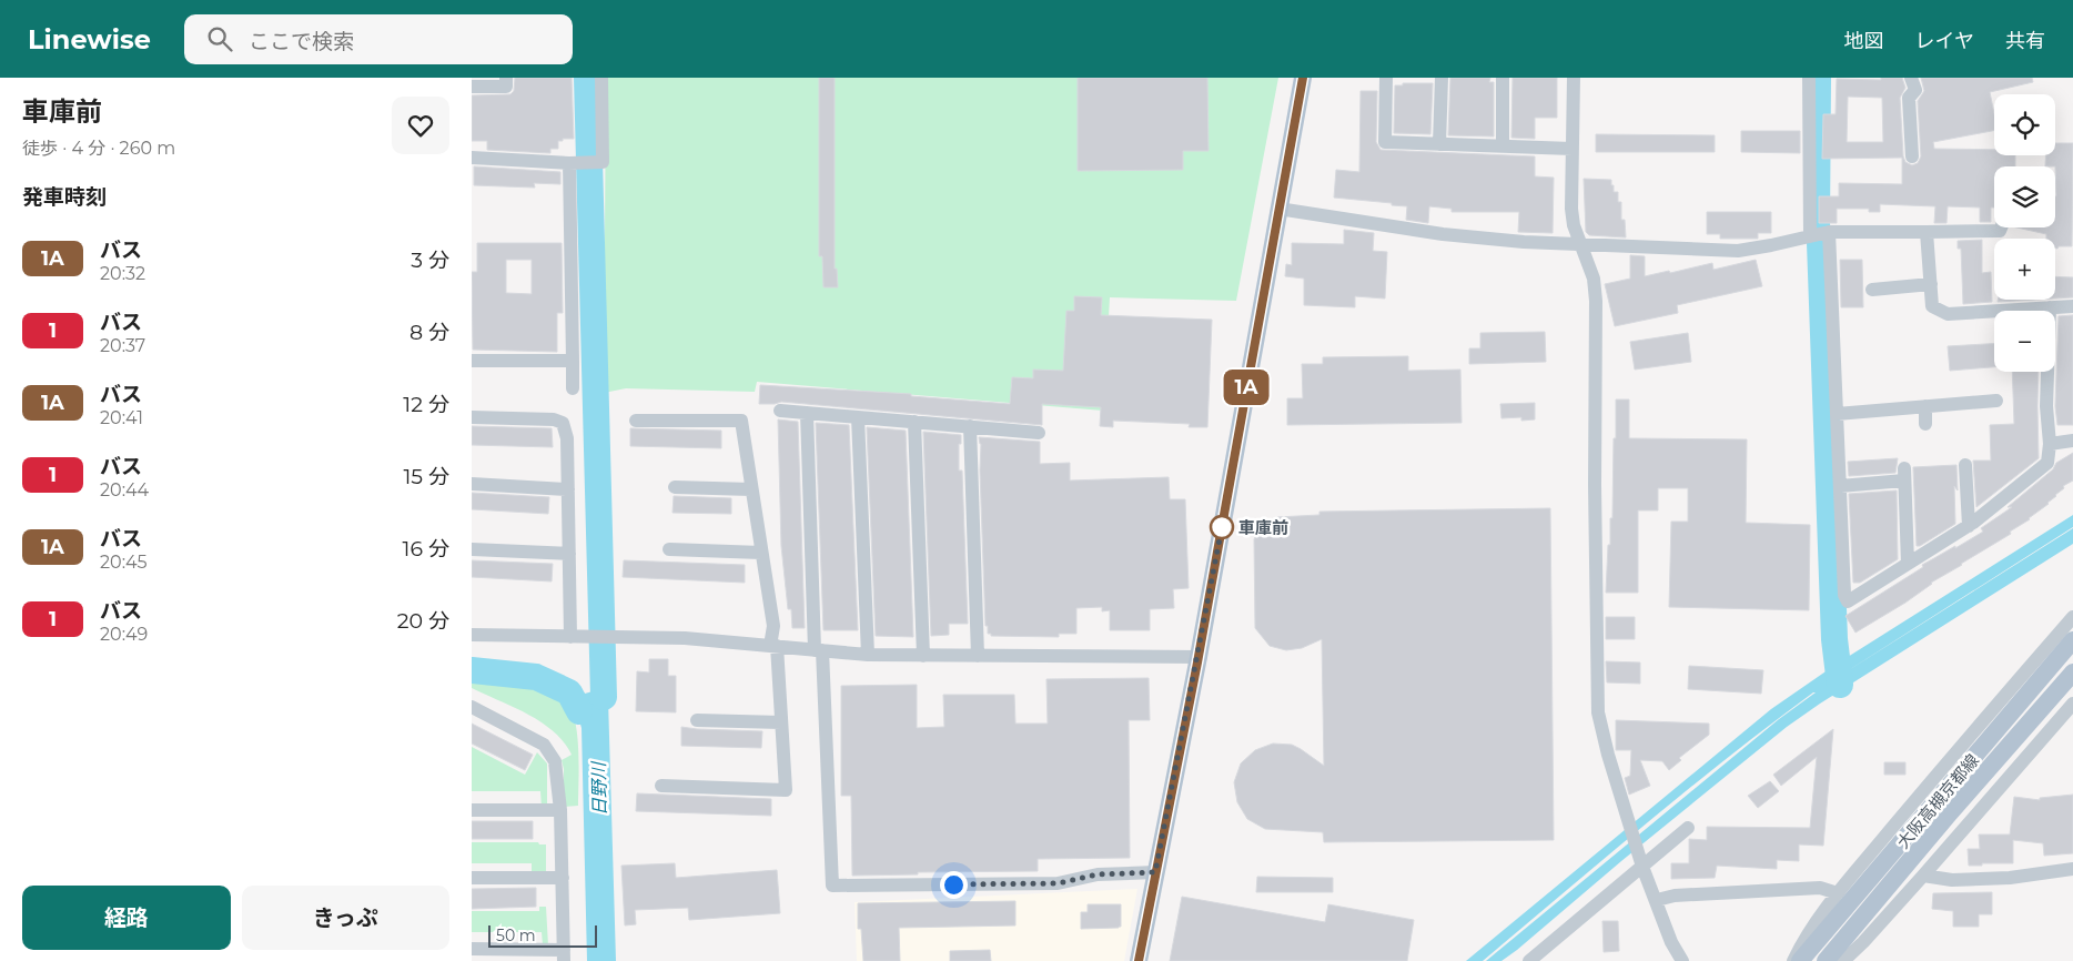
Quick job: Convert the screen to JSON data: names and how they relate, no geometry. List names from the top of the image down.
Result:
{
  "streets": {
    "main road": ["大阪高槻京都線"]
  },
  "water": ["日野川"],
  "places": ["車庫前"],
  "lines": ["bus line 1A"],
  "scale_bar": "50 m",
  "page": {
    "header": "Linewise",
    "search": "ここで検索",
    "nav": ["地図", "レイヤ", "共有"],
    "heading": [
      ["車庫前", "徒歩 · 4 分 · 260 m"],
      "発車時刻"
    ],
    "on_map": "1A",
    "map_buttons": ["+", "−"],
    "list": [
      {
        "mark": "1A",
        "name": "バス",
        "note": "20:32",
        "value": "3 分"
      },
      {
        "mark": "1",
        "name": "バス",
        "note": "20:37",
        "value": "8 分"
      },
      {
        "mark": "1A",
        "name": "バス",
        "note": "20:41",
        "value": "12 分"
      },
      {
        "mark": "1",
        "name": "バス",
        "note": "20:44",
        "value": "15 分"
      },
      {
        "mark": "1A",
        "name": "バス",
        "note": "20:45",
        "value": "16 分"
      },
      {
        "mark": "1",
        "name": "バス",
        "note": "20:49",
        "value": "20 分"
      }
    ],
    "buttons": ["経路", "きっぷ"],
    "scale": "50 m"
  }
}
